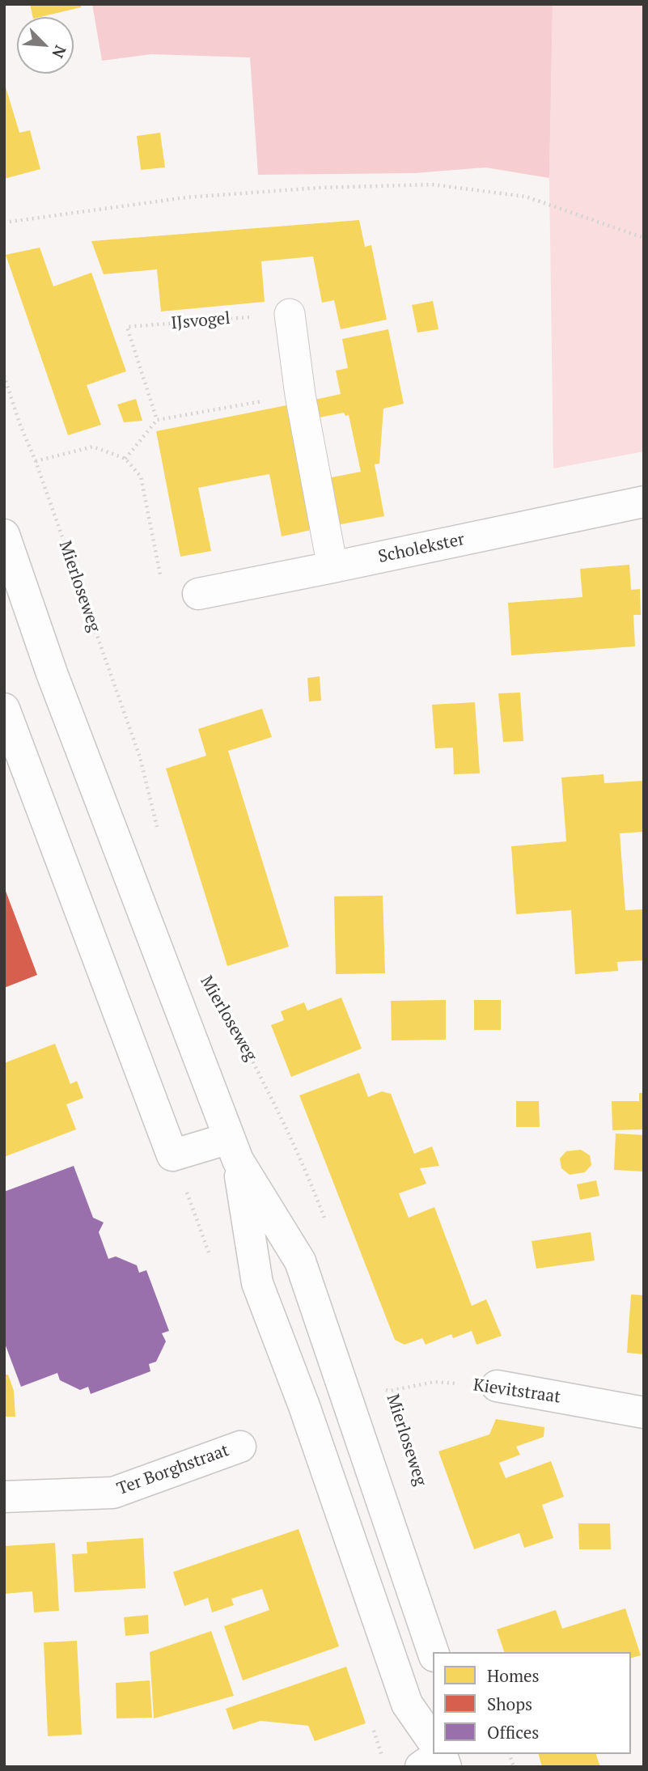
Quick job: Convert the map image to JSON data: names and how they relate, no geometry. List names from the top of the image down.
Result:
{
  "streets": {
    "main road": [
      "Scholekster",
      "Mierloseweg",
      "Kievitstraat",
      "Ter Borghstraat"
    ],
    "path": ["IJsvogel"]
  },
  "crossings": [
    ["Mierloseweg", "Kievitstraat"]
  ],
  "legend": ["Homes", "Shops", "Offices"],
  "north": "bottom right"
}
